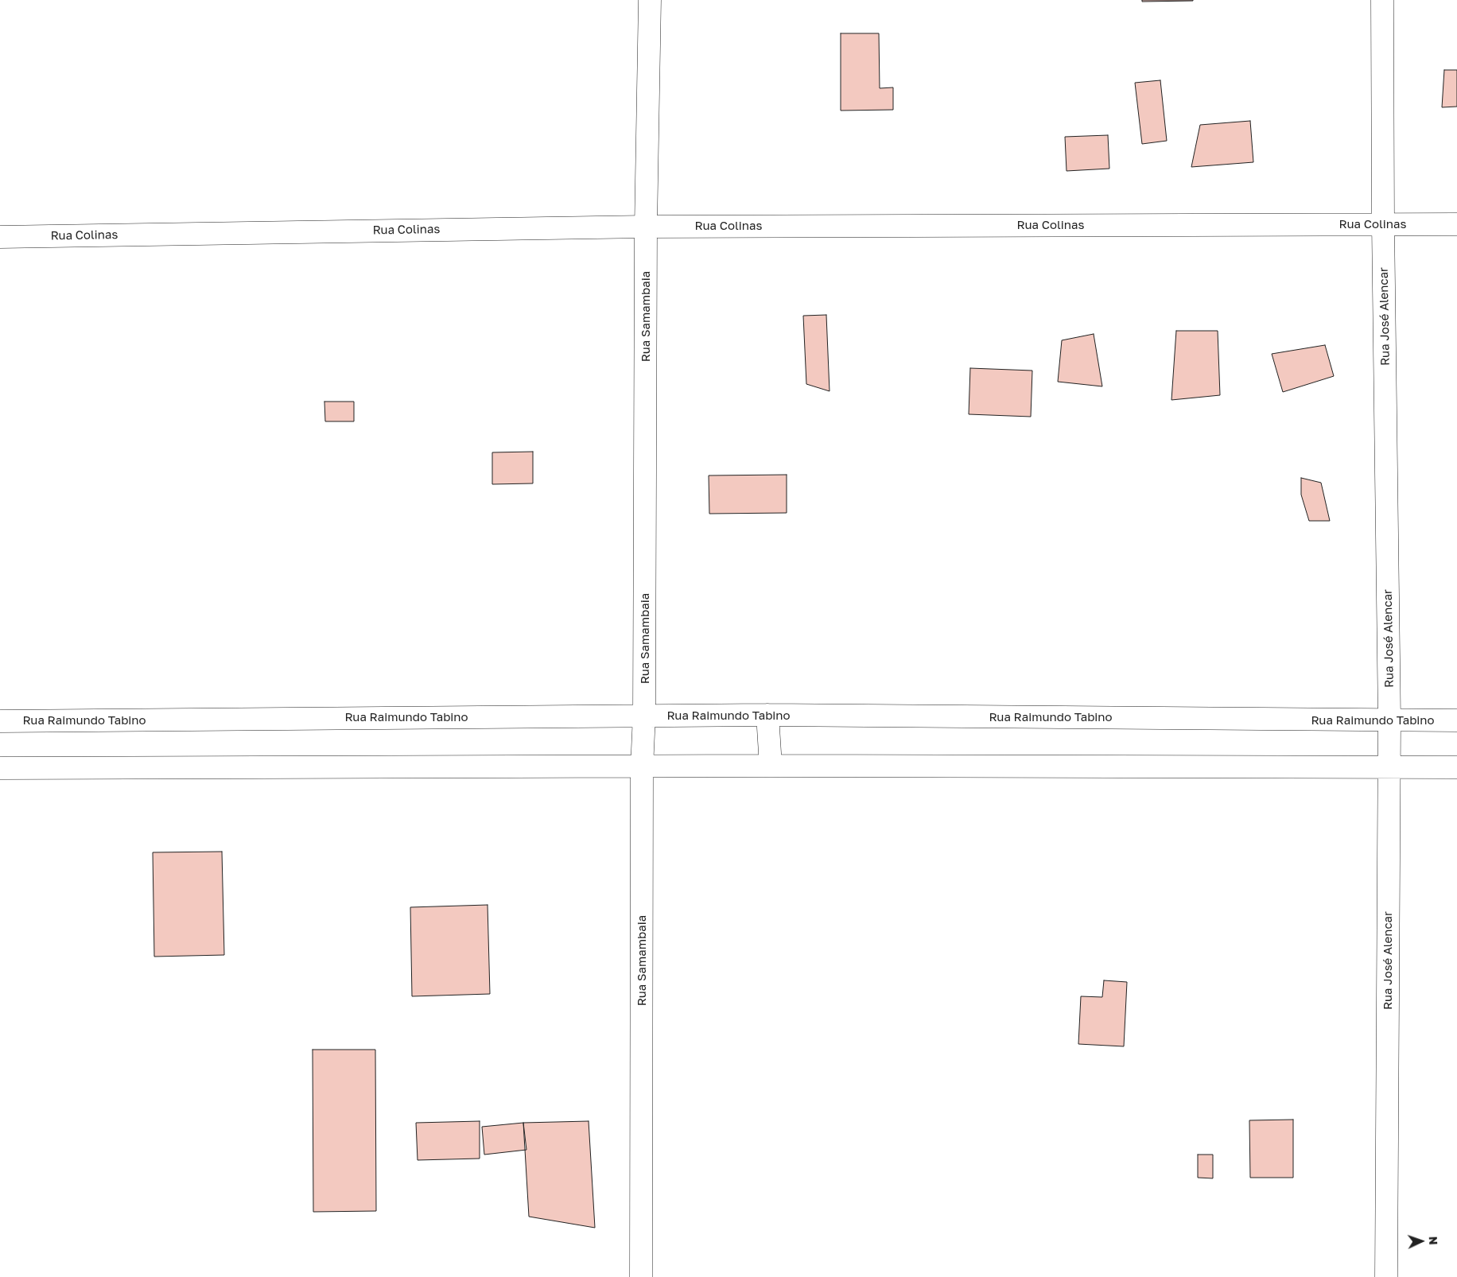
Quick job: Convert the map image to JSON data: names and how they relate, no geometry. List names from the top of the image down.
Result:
{
  "streets": {
    "street": [
      "Rua Colinas",
      "Rua Samambaia",
      "Rua José Alencar",
      "Rua Raimundo Tabino"
    ]
  },
  "crossings": [
    ["Rua Colinas", "Rua Samambaia"],
    ["Rua Colinas", "Rua José Alencar"],
    ["Rua Samambaia", "Rua Raimundo Tabino"],
    ["Rua José Alencar", "Rua Raimundo Tabino"]
  ],
  "north": "right"
}
